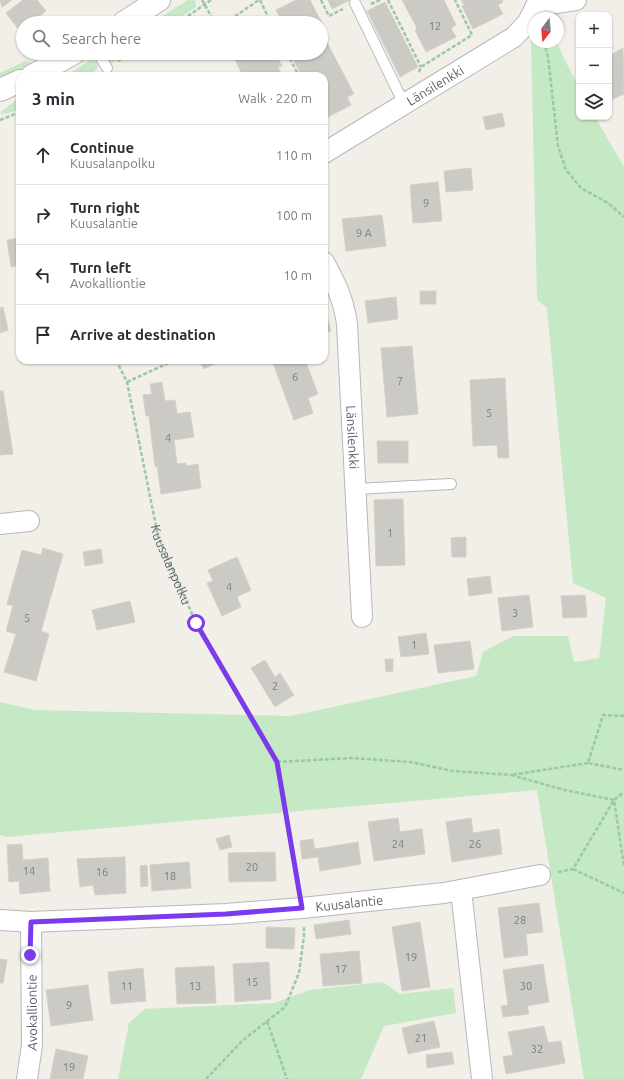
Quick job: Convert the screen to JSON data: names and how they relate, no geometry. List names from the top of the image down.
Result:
{
  "streets": {
    "street": ["Länsilenkki", "Kuusalantie", "Avokalliontie"],
    "path": ["Kuusalanpolku"]
  },
  "crossings": [
    ["Kuusalanpolku", "Kuusalantie"],
    ["Kuusalantie", "Avokalliontie"]
  ],
  "house_numbers": [
    "12",
    "9",
    "9 A",
    "6",
    "7",
    "5",
    "4",
    "1",
    "4",
    "3",
    "5",
    "1",
    "2",
    "24",
    "26",
    "20",
    "14",
    "16",
    "18",
    "28",
    "19",
    "17",
    "15",
    "11",
    "13",
    "30",
    "9",
    "21",
    "32",
    "19"
  ],
  "north": "bottom",
  "page": {
    "map_buttons": ["+", "−"],
    "search": "Search here",
    "heading": ["3 min", "Walk · 220 m"],
    "list": [
      ["Continue", "Kuusalanpolku", "110 m"],
      ["Turn right", "Kuusalantie", "100 m"],
      ["Turn left", "Avokalliontie", "10 m"],
      "Arrive at destination"
    ]
  }
}
